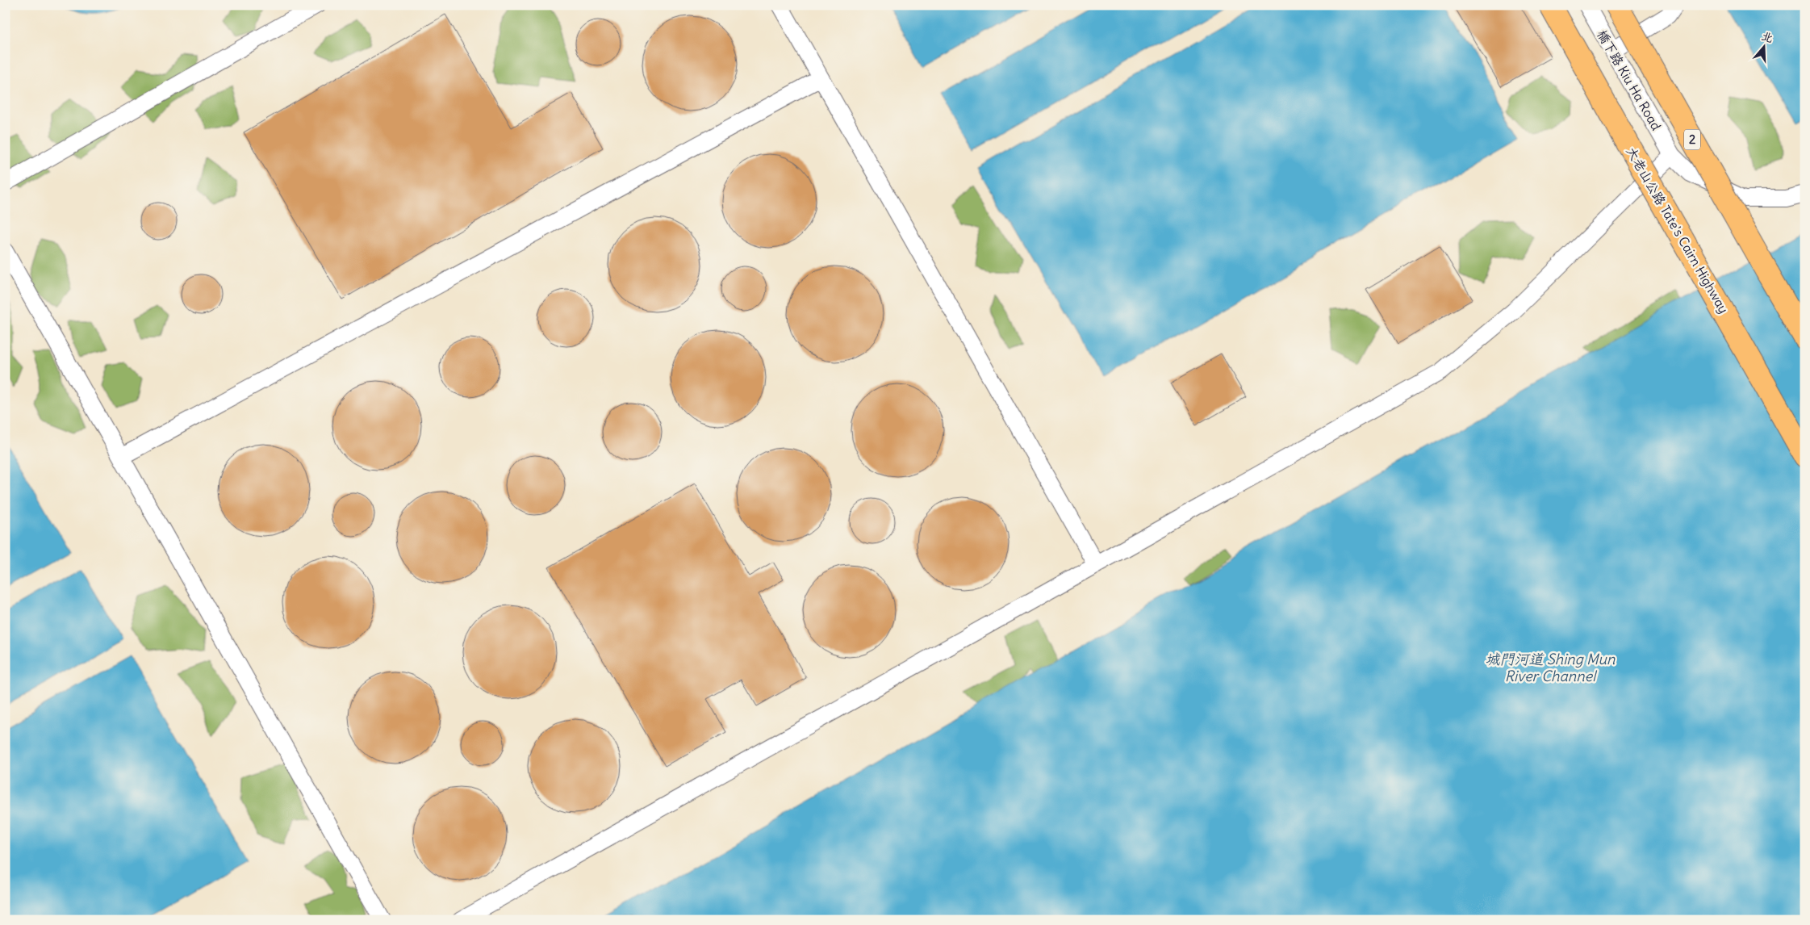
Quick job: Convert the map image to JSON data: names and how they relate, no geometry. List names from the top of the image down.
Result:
{
  "streets": {
    "highway": ["2", "大老山公路 Tate's Cairn Highway"],
    "lane": ["橋下路 Kiu Ha Road"]
  },
  "water": ["城門河道 Shing Mun River Channel"],
  "north": "top"
}
